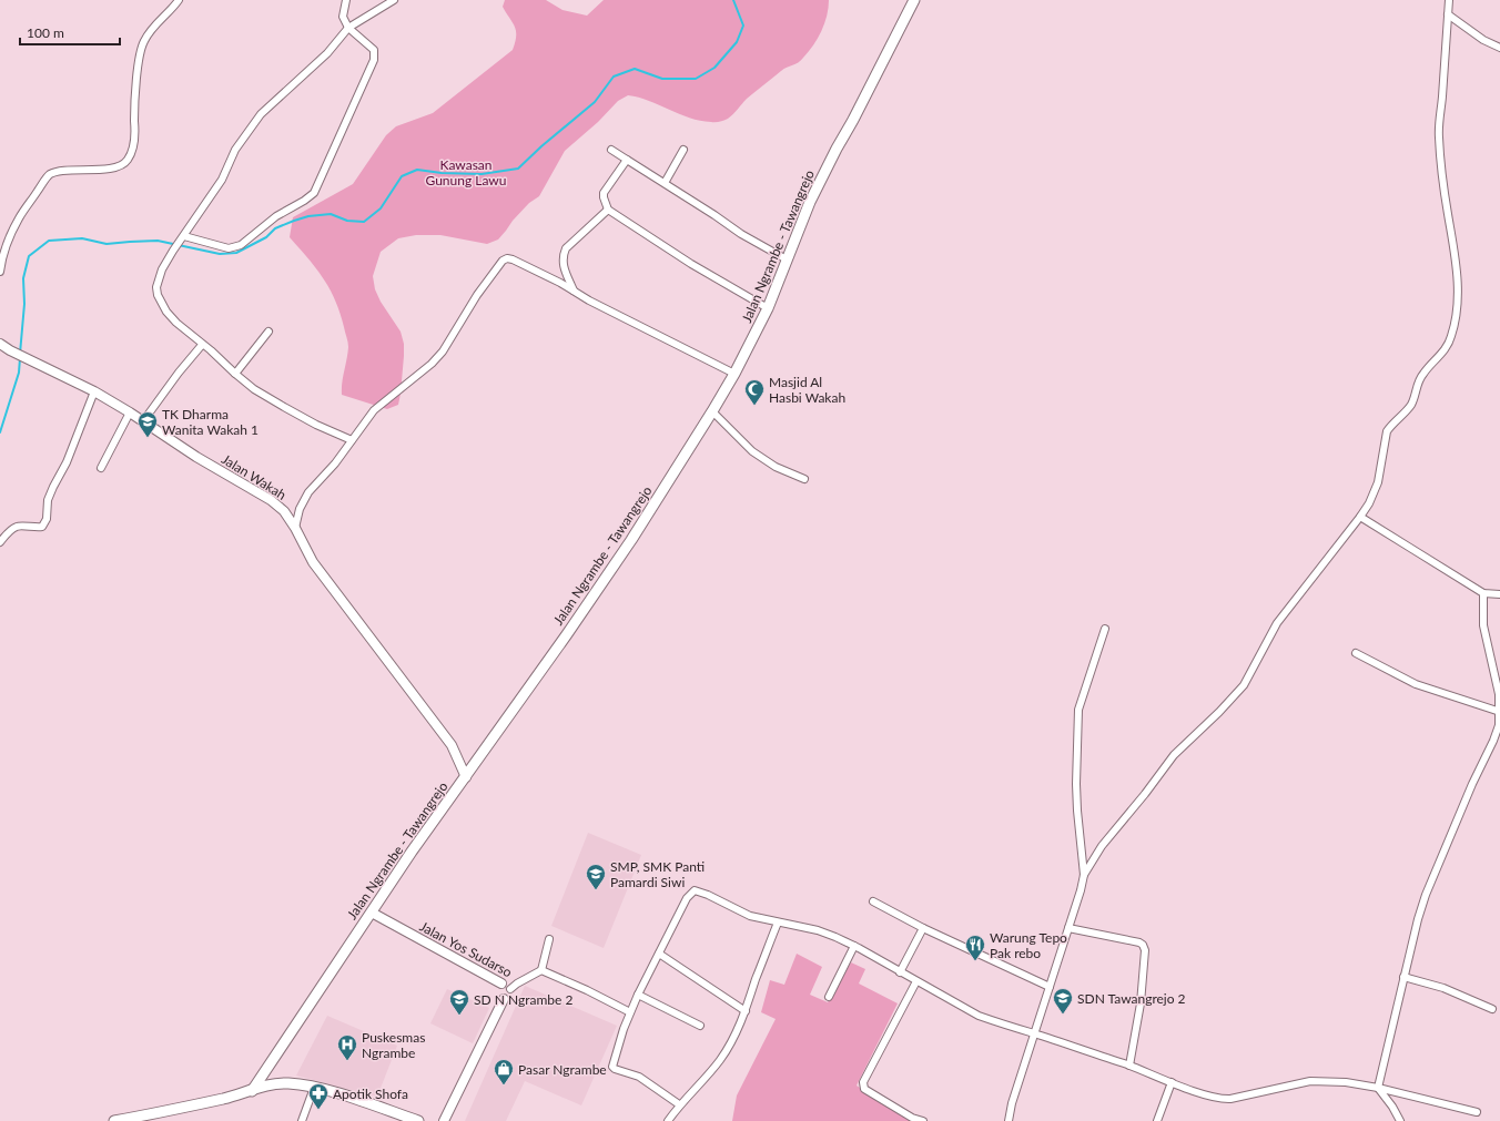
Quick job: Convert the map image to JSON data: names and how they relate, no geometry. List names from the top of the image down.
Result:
{
  "streets": {
    "main road": ["Jalan Ngrambe - Tawangrejo"],
    "street": ["Jalan Wakah", "Jalan Yos Sudarso"]
  },
  "crossings": [
    ["Jalan Ngrambe - Tawangrejo", "Jalan Wakah"],
    ["Jalan Ngrambe - Tawangrejo", "Jalan Yos Sudarso"]
  ],
  "parks": ["Kawasan Gunung Lawu"],
  "places": {
    "mosque": ["Masjid Al Hasbi Wakah"],
    "school or university": [
      "TK Dharma Wanita Wakah 1",
      "SMP, SMK Panti Pamardi Siwi",
      "SDN Tawangrejo 2",
      "SD N Ngrambe 2"
    ],
    "restaurant": ["Warung Tepo Pak rebo"],
    "hospital": ["Puskesmas Ngrambe"],
    "shop": ["Pasar Ngrambe"],
    "pharmacy": ["Apotik Shofa"]
  },
  "scale_bar": "100 m"
}
